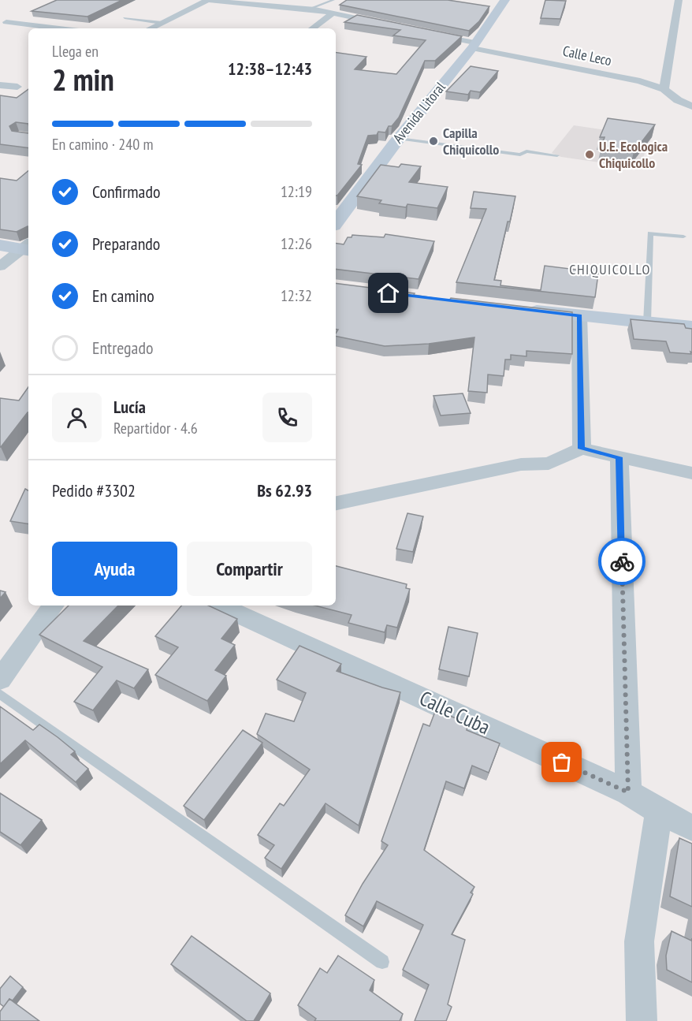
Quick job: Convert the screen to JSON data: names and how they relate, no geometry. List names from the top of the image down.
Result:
{
  "streets": {
    "street": ["Calle Leco", "Avenida Litoral", "Calle Cuba"]
  },
  "crossings": [
    ["Calle Leco", "Avenida Litoral"]
  ],
  "districts": ["CHIQUICOLLO"],
  "places": ["Capilla Chiquicollo", "U.E. Ecologica Chiquicollo"],
  "page": {
    "heading": ["2 min", "Llega en", "12:38–12:43"],
    "panel": [
      "Lucía",
      "Repartidor · 4.6",
      "Pedido #3302",
      "Bs 62.93"
    ],
    "bar": "En camino · 240 m",
    "list": [
      ["Confirmado", "12:19"],
      ["Preparando", "12:26"],
      ["En camino", "12:32"],
      "Entregado"
    ],
    "buttons": ["Ayuda", "Compartir"]
  }
}
